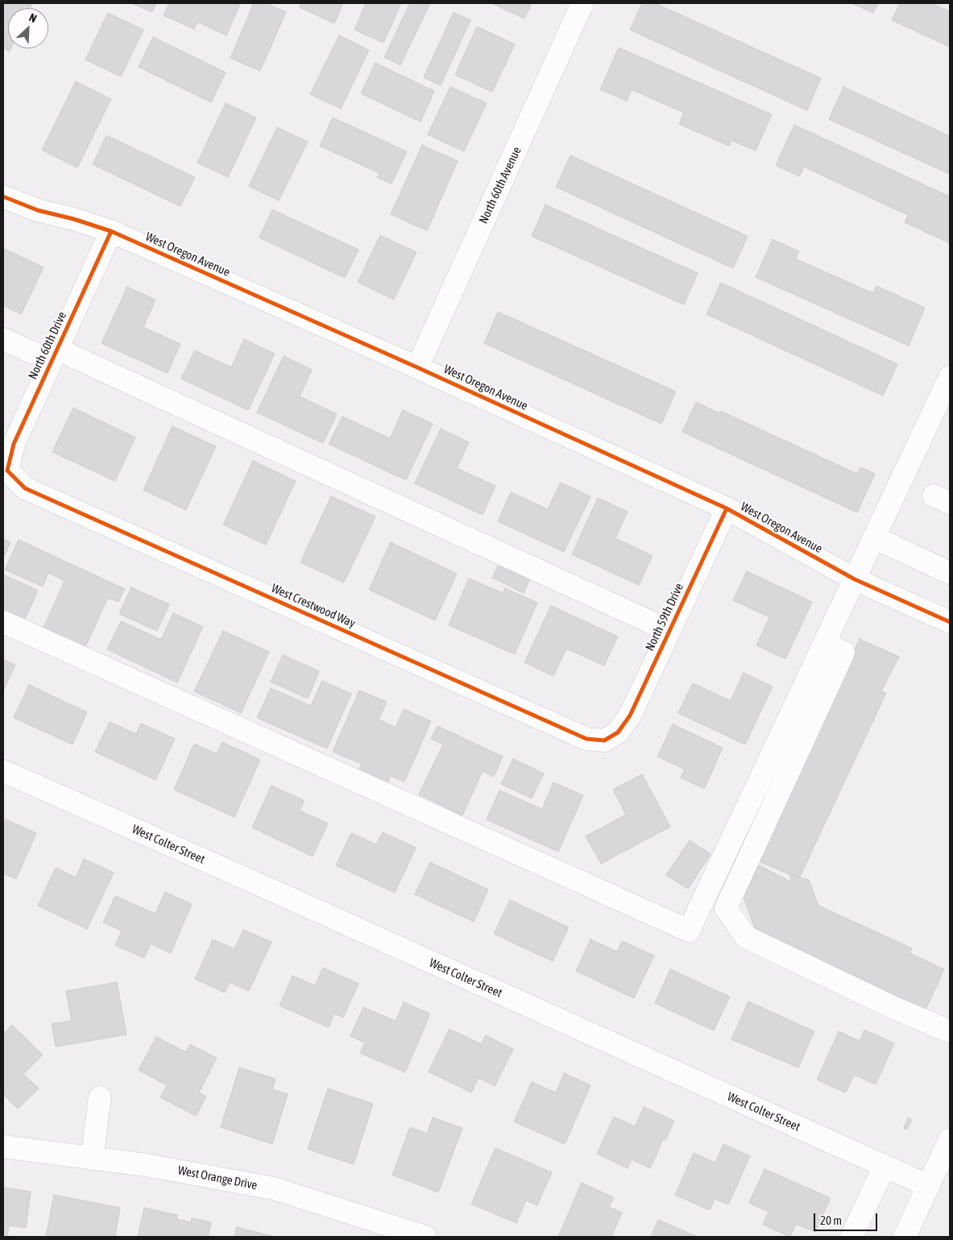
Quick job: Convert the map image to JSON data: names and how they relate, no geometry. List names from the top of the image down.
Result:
{
  "streets": {
    "street": [
      "North 60th Avenue",
      "West Oregon Avenue",
      "North 60th Drive",
      "West Crestwood Way",
      "North 59th Drive",
      "West Colter Street",
      "West Orange Drive"
    ]
  },
  "crossings": [
    ["North 60th Avenue", "West Oregon Avenue"],
    ["West Oregon Avenue", "North 60th Drive"],
    ["West Oregon Avenue", "North 59th Drive"],
    ["North 60th Drive", "West Crestwood Way"],
    ["West Crestwood Way", "North 59th Drive"]
  ],
  "scale_bar": "20 m",
  "north": "top right"
}
